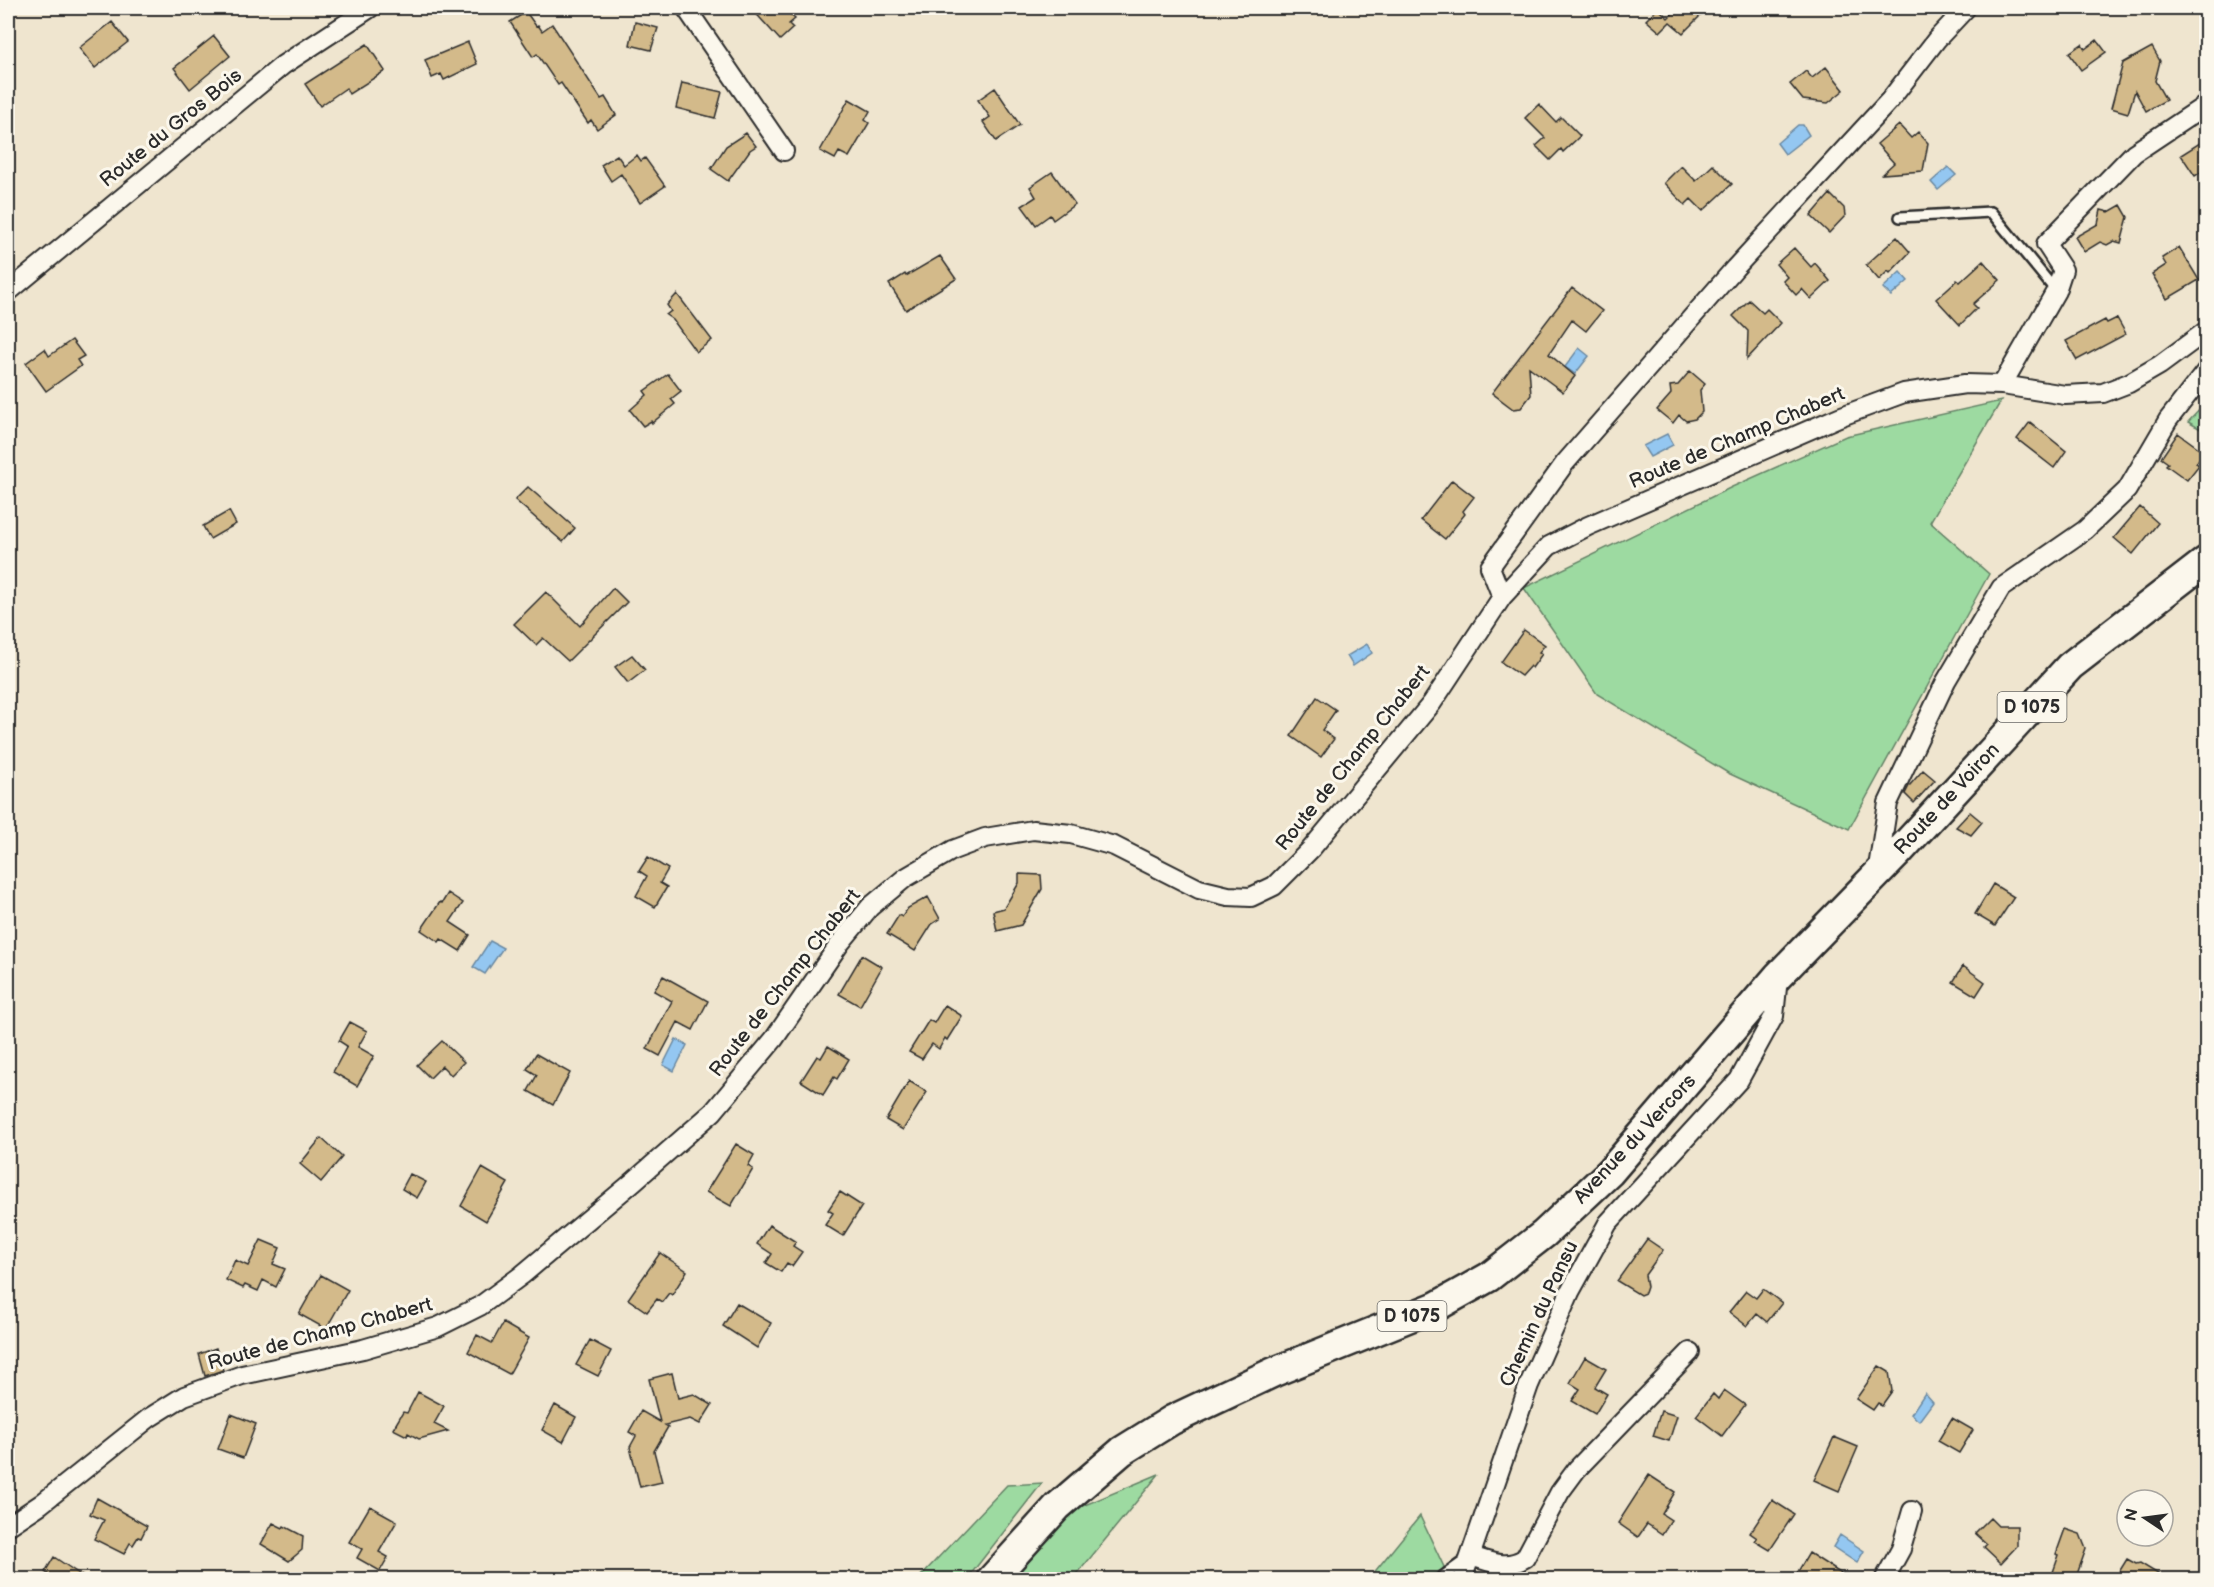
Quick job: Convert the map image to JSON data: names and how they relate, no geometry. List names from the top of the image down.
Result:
{
  "streets": {
    "main road": ["D 1075", "Route de Voiron", "Avenue du Vercors"],
    "street": ["Route du Gros Bois", "Route de Champ Chabert", "Chemin du Pansu"]
  },
  "crossings": [
    ["Route de Voiron", "Avenue du Vercors"],
    ["Avenue du Vercors", "Chemin du Pansu"]
  ],
  "north": "left"
}
